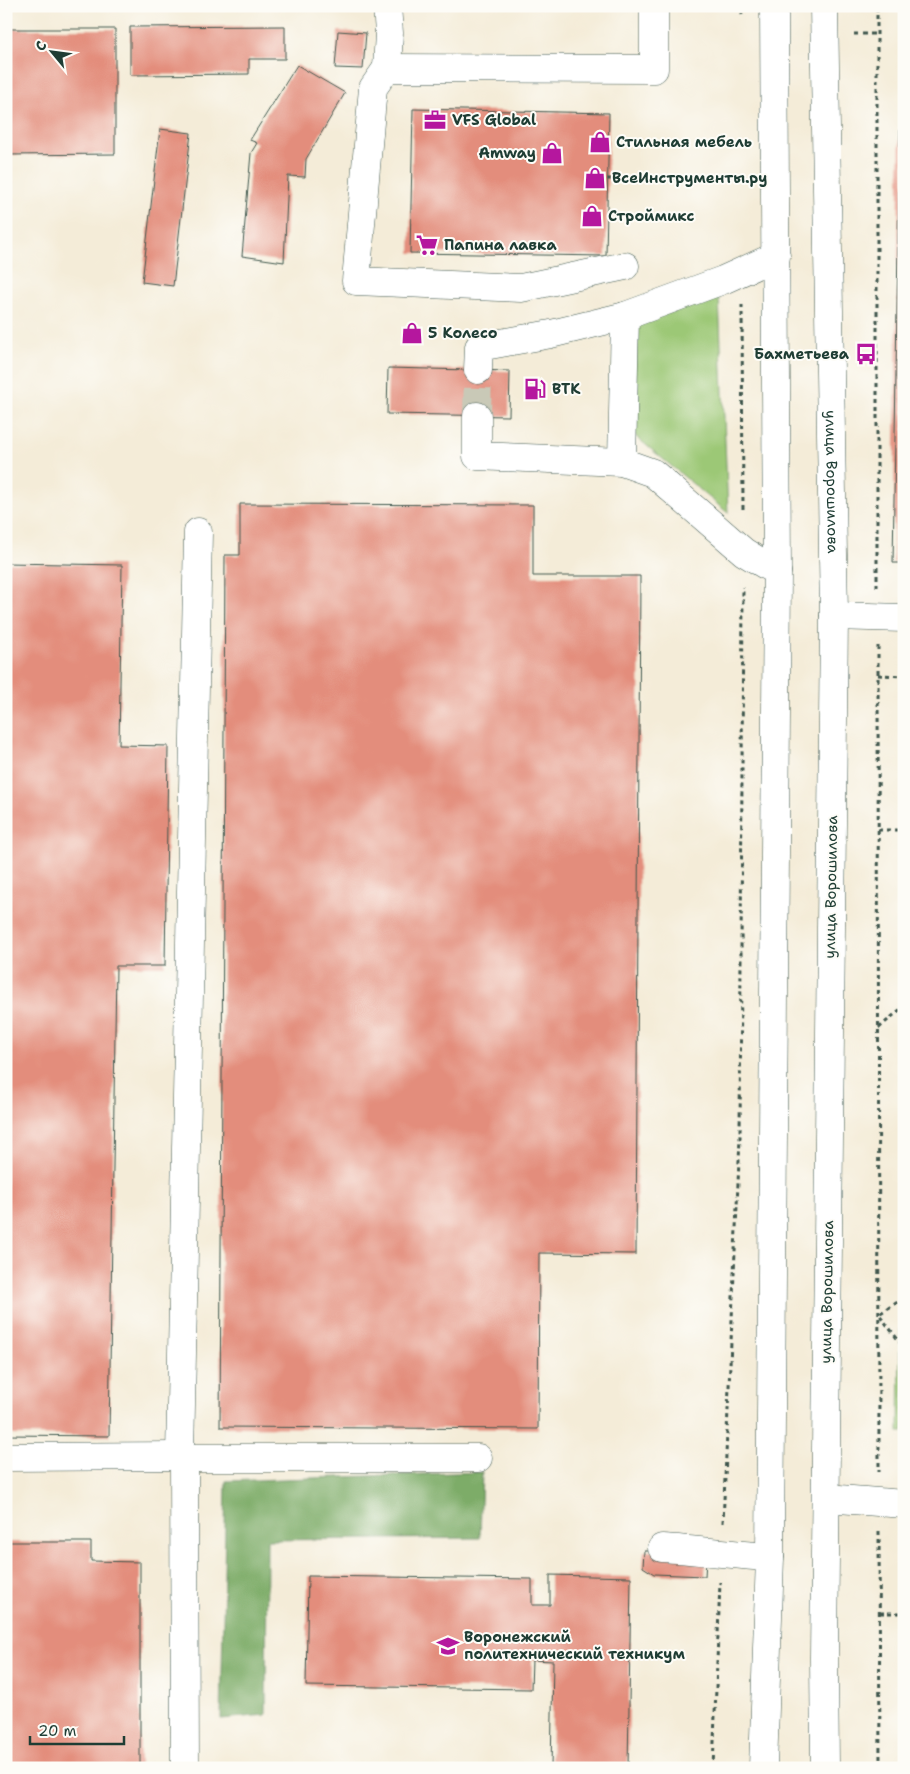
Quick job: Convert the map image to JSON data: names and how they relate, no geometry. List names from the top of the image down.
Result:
{
  "streets": {
    "main road": ["улица Ворошилова"]
  },
  "places": {
    "office": ["VFS Global"],
    "shop": [
      "Стильная мебель",
      "Amway",
      "ВсеИнструменты.ру",
      "Строймикс",
      "5 Колесо"
    ],
    "supermarket": ["Папина лавка"],
    "bus stop": ["Бахметьева"],
    "fuel station": ["ВТК"],
    "school or university": ["Воронежский политехнический техникум"]
  },
  "scale_bar": "20 m",
  "north": "top left"
}
